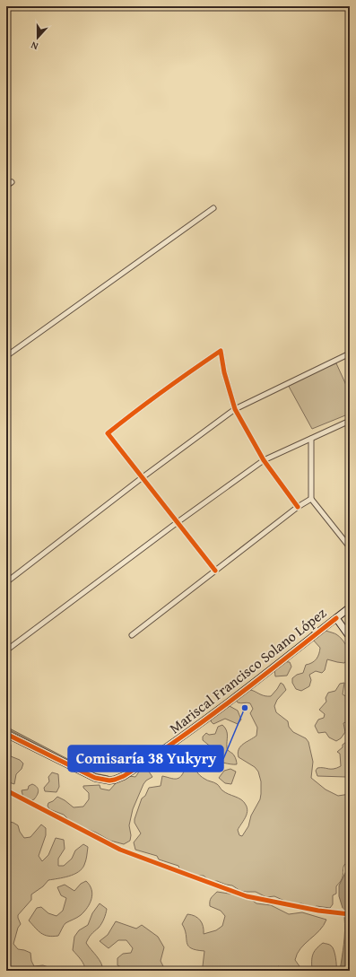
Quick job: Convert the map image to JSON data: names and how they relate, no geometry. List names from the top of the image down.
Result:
{
  "streets": {
    "street": ["Mariscal Francisco Solano López"]
  },
  "places": ["Comisaría 38 Yukyry"],
  "north": "bottom"
}
